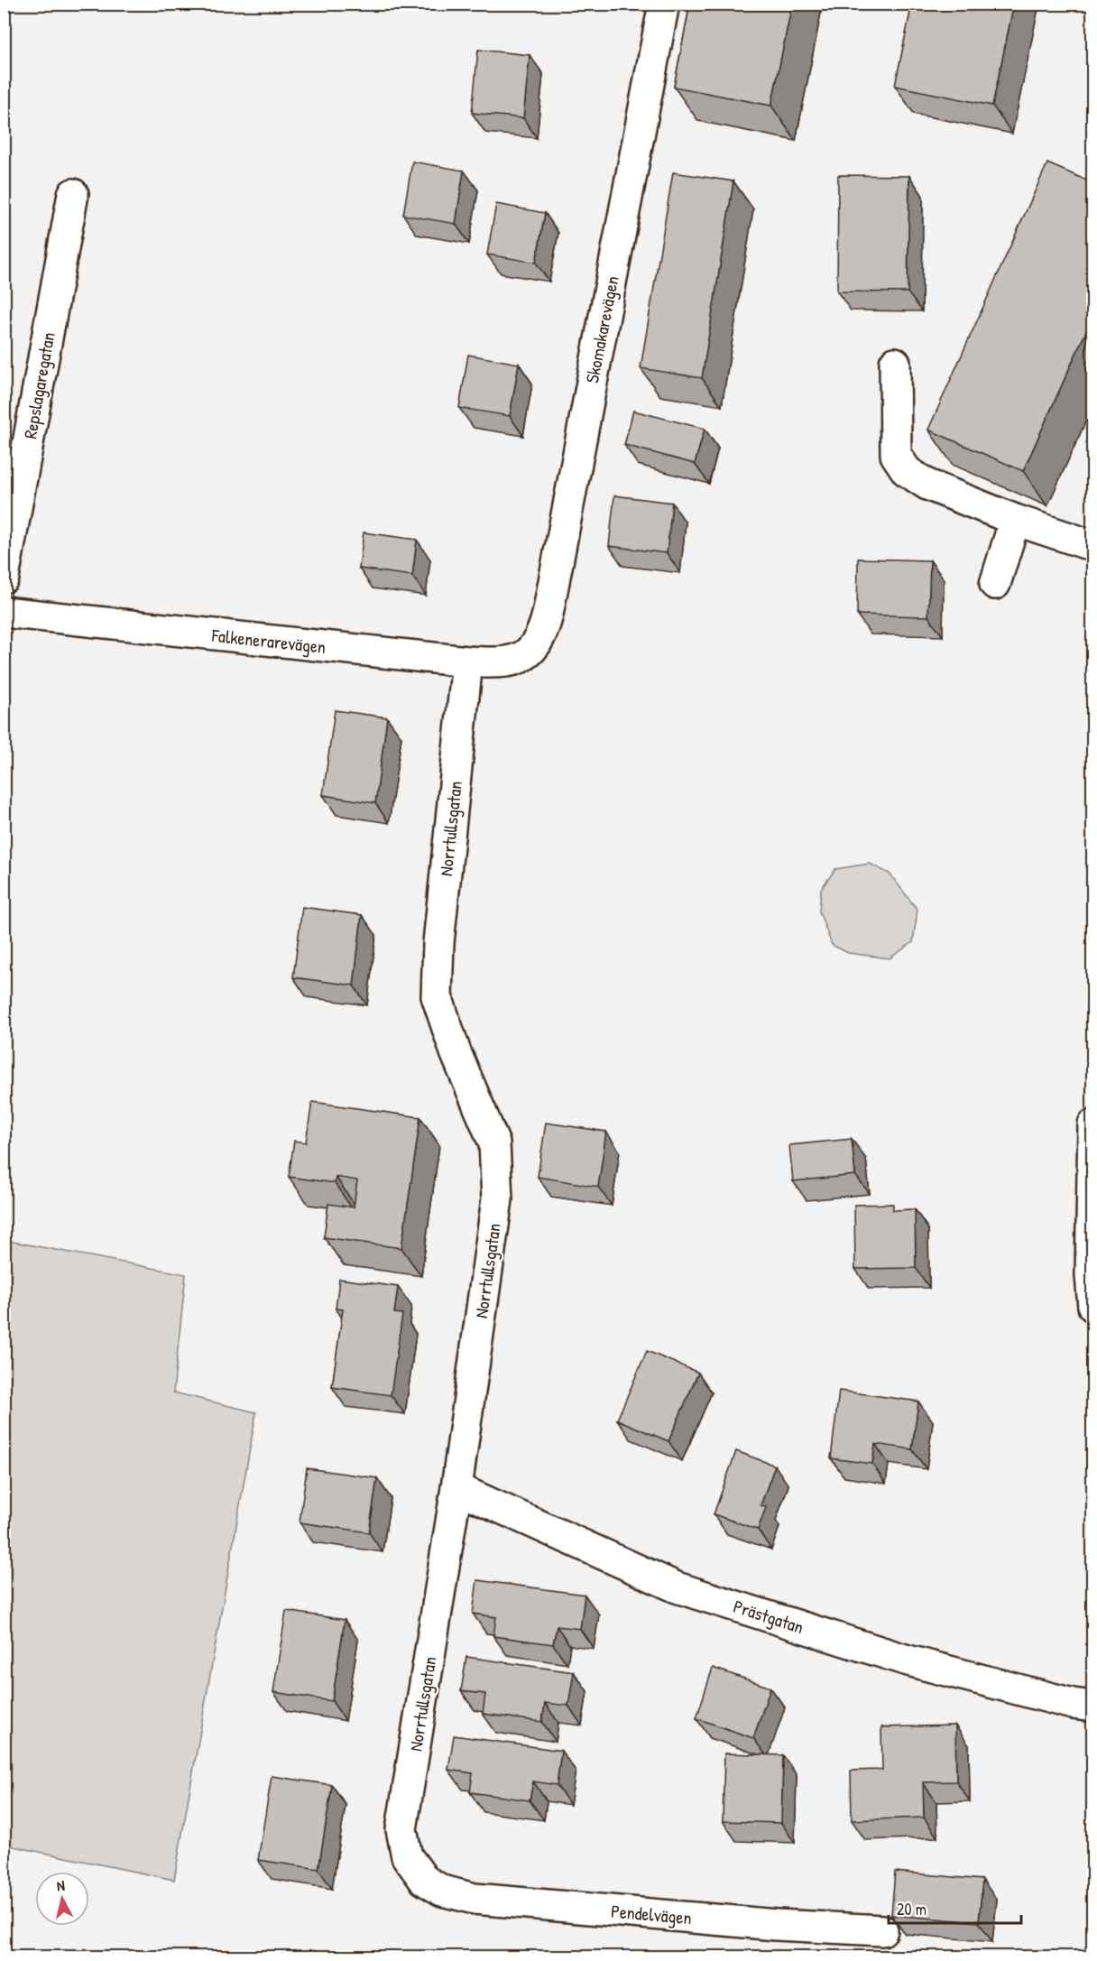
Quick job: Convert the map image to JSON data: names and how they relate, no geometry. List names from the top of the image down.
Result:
{
  "streets": {
    "street": [
      "Skomakarevägen",
      "Repslagaregatan",
      "Falkenerarevägen",
      "Norrtullsgatan",
      "Prästgatan",
      "Pendelvägen"
    ]
  },
  "crossings": [
    ["Skomakarevägen", "Falkenerarevägen"],
    ["Falkenerarevägen", "Norrtullsgatan"],
    ["Norrtullsgatan", "Prästgatan"],
    ["Norrtullsgatan", "Pendelvägen"]
  ],
  "scale_bar": "20 m",
  "north": "top"
}
